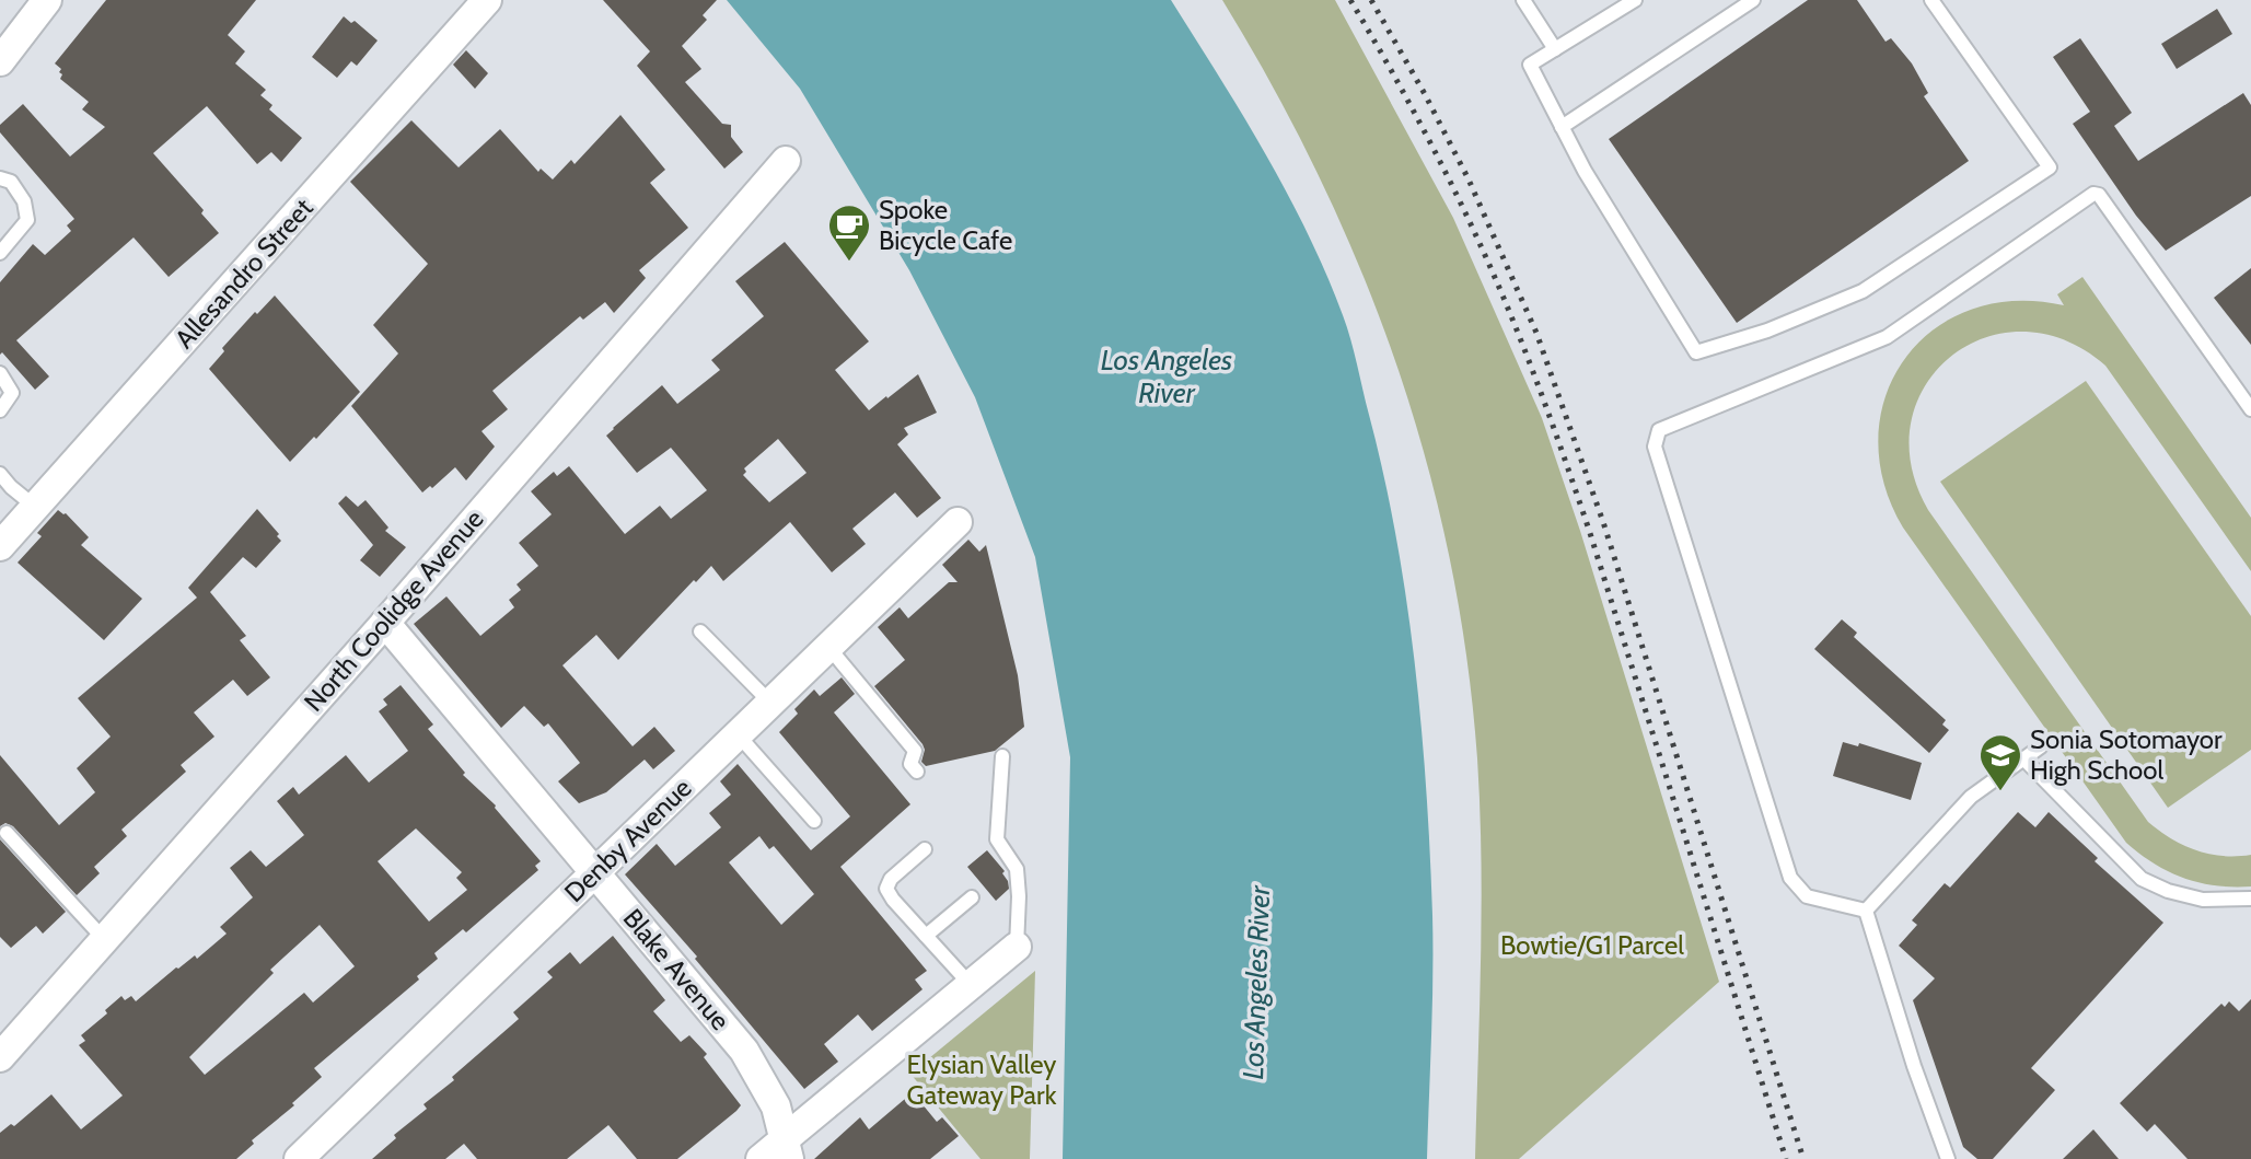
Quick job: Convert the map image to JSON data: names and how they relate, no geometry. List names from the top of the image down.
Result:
{
  "streets": {
    "street": [
      "Allesandro Street",
      "North Coolidge Avenue",
      "Denby Avenue",
      "Blake Avenue"
    ]
  },
  "crossings": [
    ["North Coolidge Avenue", "Blake Avenue"],
    ["Denby Avenue", "Blake Avenue"]
  ],
  "water": ["Los Angeles River"],
  "parks": ["Bowtie/G1 Parcel", "Elysian Valley Gateway Park"],
  "places": {
    "cafe": ["Spoke Bicycle Cafe"],
    "school or university": ["Sonia Sotomayor High School"]
  }
}
